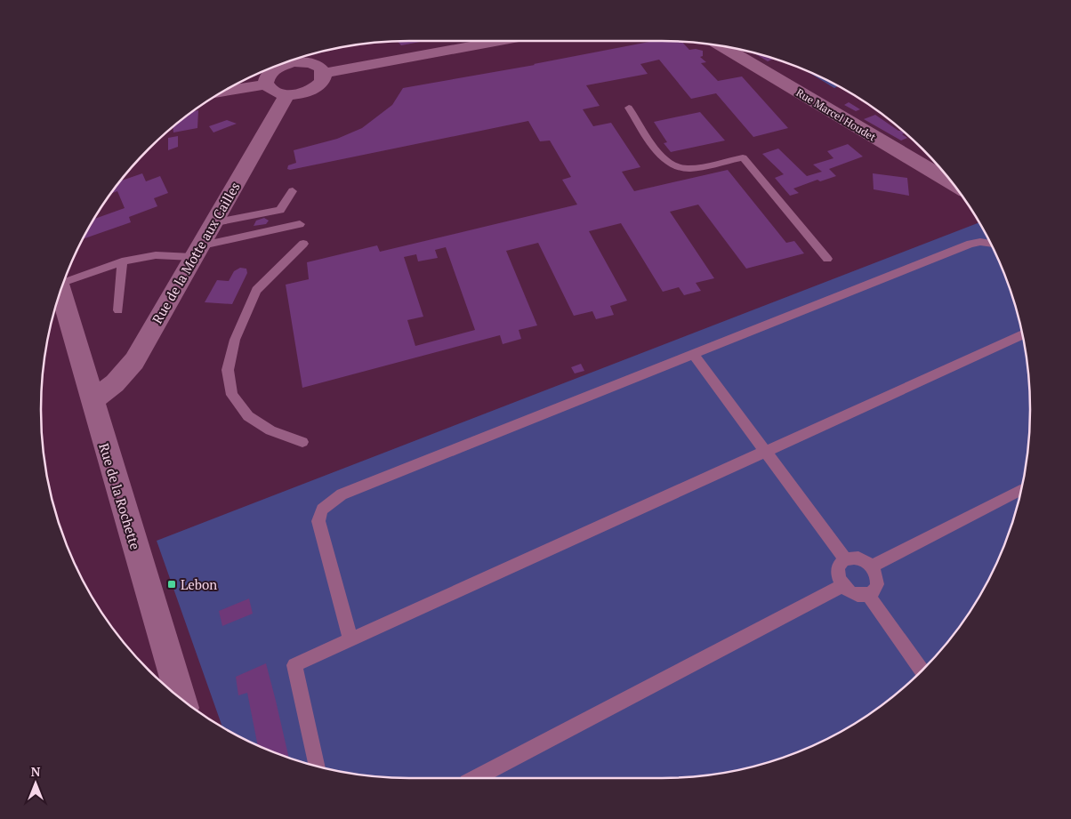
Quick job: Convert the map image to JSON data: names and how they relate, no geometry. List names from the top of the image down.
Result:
{
  "streets": {
    "street": ["Rue Marcel Houdet", "Rue de la Motte aux Cailles", "Rue de la Rochette"]
  },
  "crossings": [
    ["Rue de la Motte aux Cailles", "Rue de la Rochette"]
  ],
  "places": {
    "transit": ["Lebon"]
  },
  "north": "top"
}
